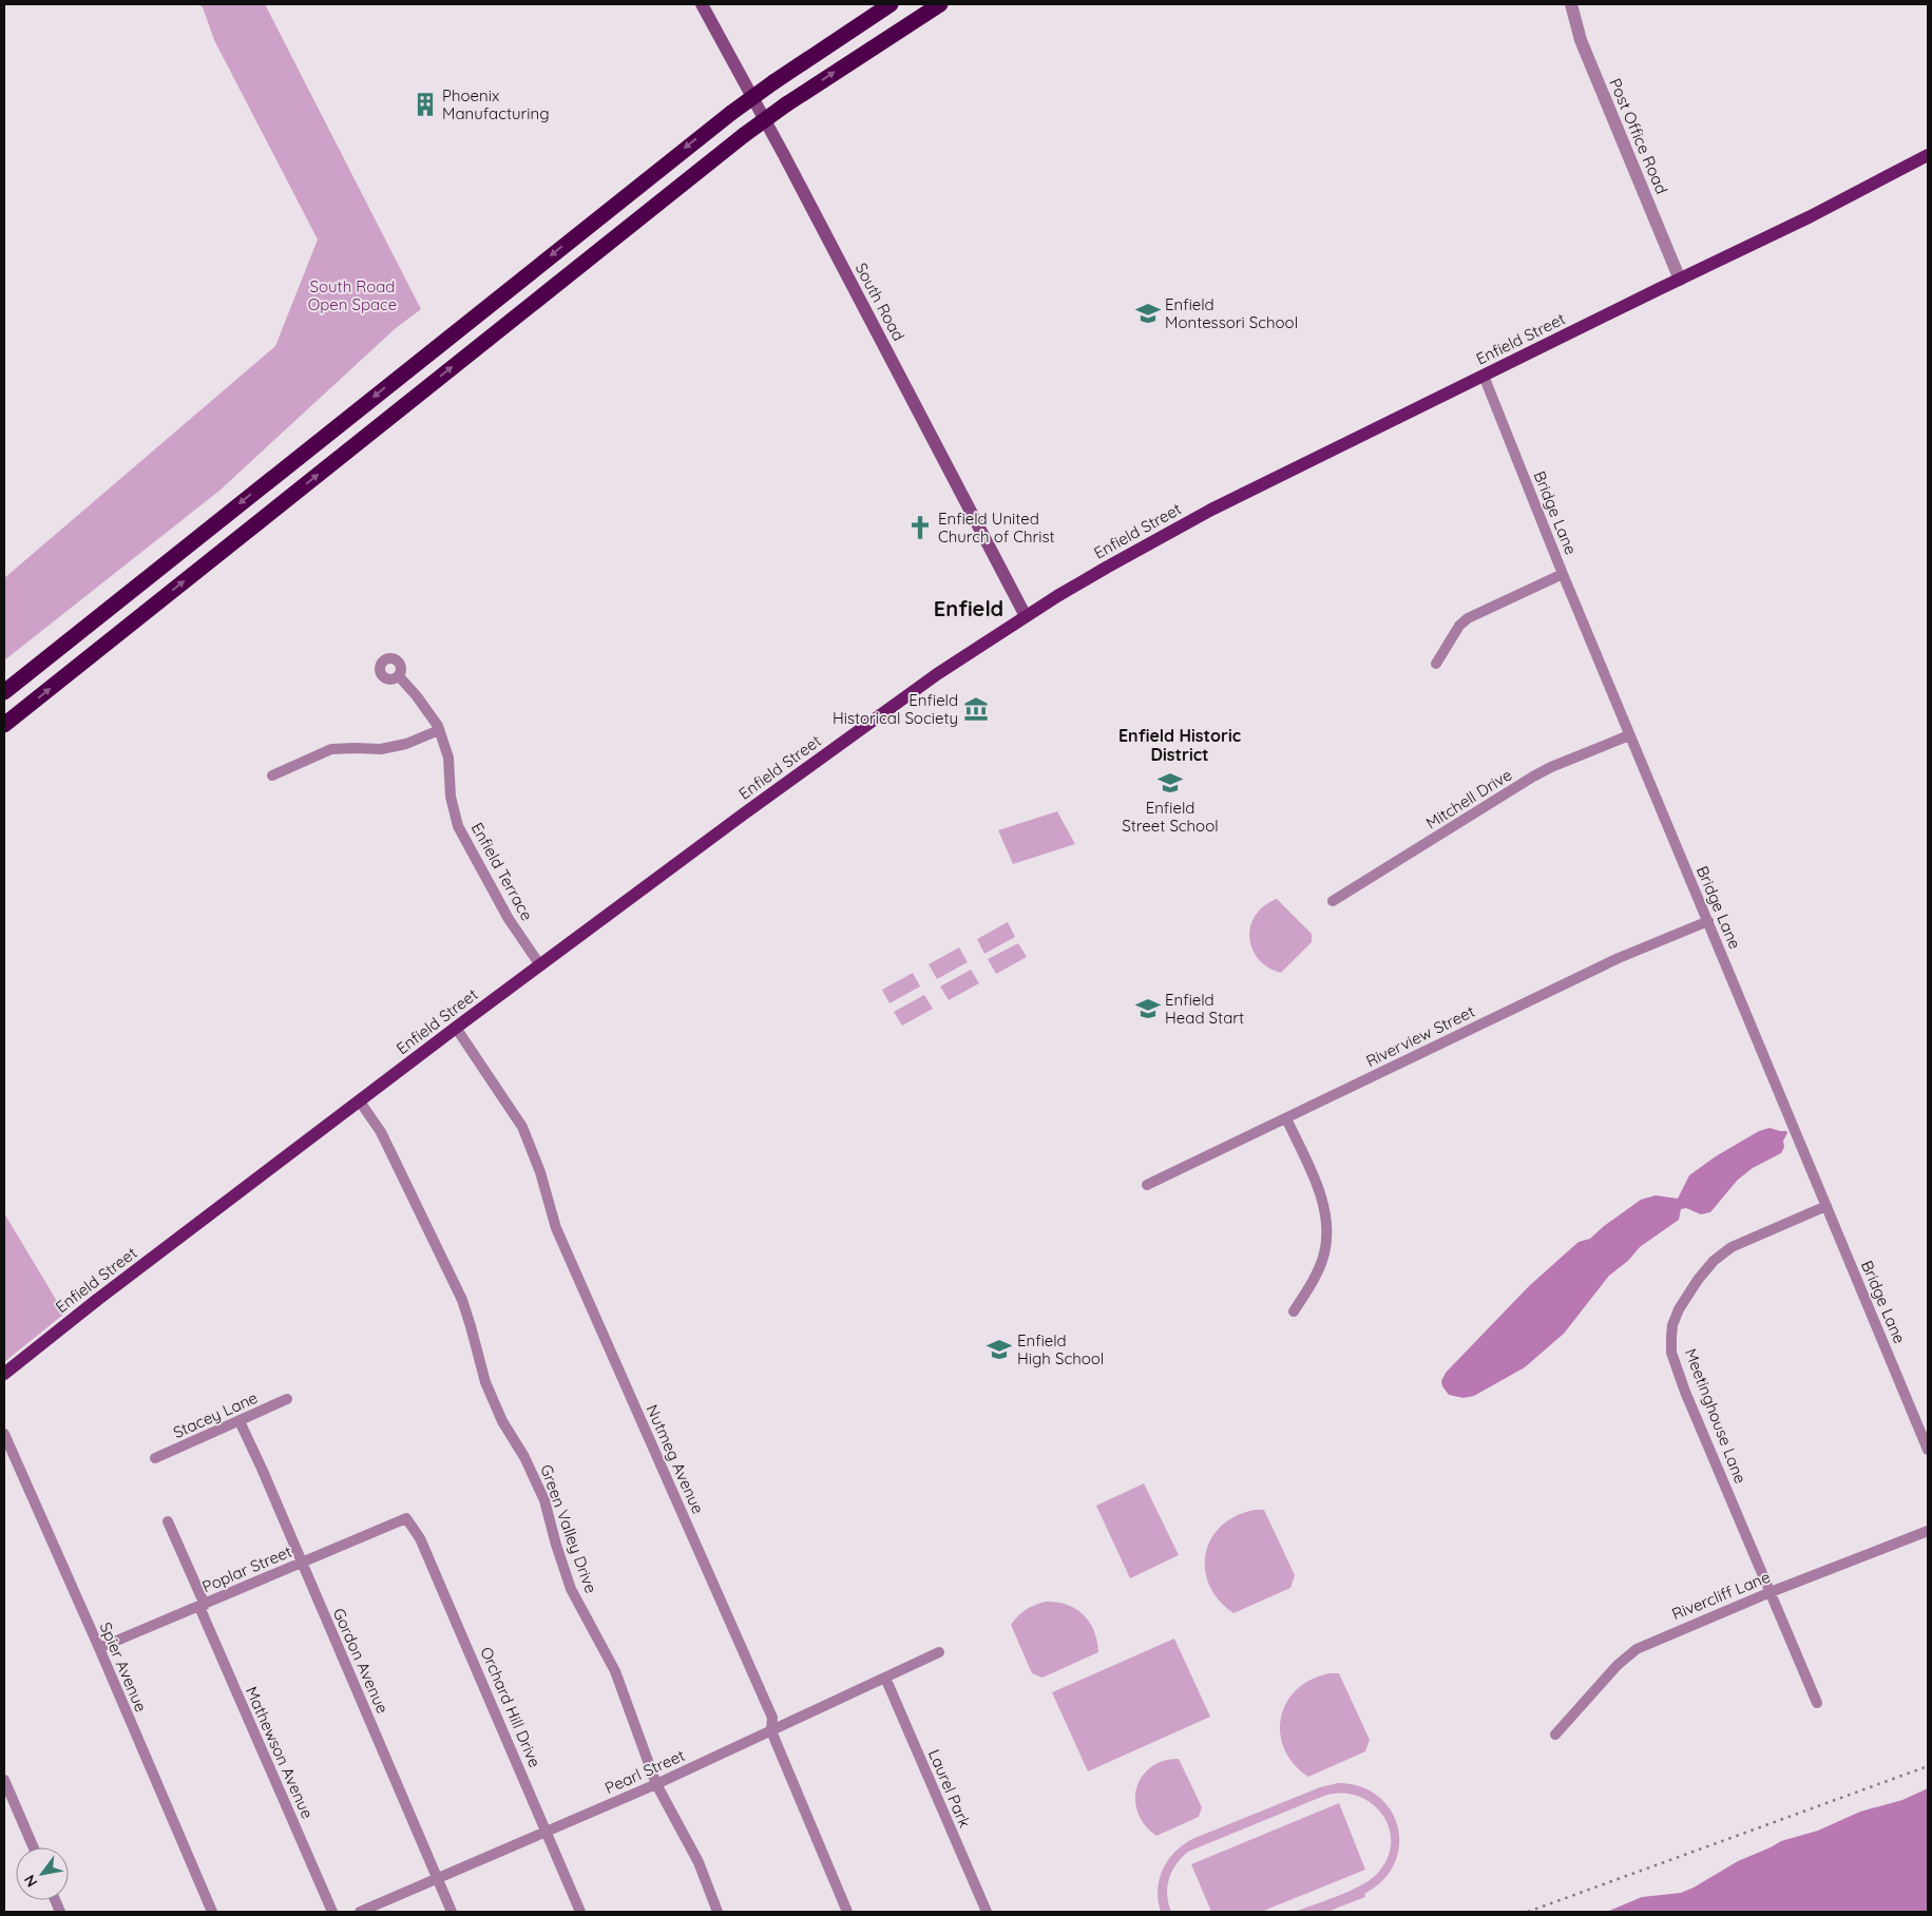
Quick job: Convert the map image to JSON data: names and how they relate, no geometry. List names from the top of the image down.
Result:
{
  "streets": {
    "main road": ["South Road", "Enfield Street"],
    "street": [
      "Post Office Road",
      "Bridge Lane",
      "Mitchell Drive",
      "Enfield Terrace",
      "Riverview Street",
      "Stacey Lane",
      "Meetinghouse Lane",
      "Nutmeg Avenue",
      "Green Valley Drive",
      "Poplar Street",
      "Rivercliff Lane",
      "Gordon Avenue",
      "Spier Avenue",
      "Orchard Hill Drive",
      "Mathewson Avenue",
      "Pearl Street",
      "Laurel Park"
    ]
  },
  "crossings": [
    ["Post Office Road", "Enfield Street"],
    ["South Road", "Enfield Street"],
    ["Enfield Street", "Bridge Lane"],
    ["Enfield Street", "Enfield Terrace"],
    ["Enfield Street", "Nutmeg Avenue"],
    ["Enfield Street", "Green Valley Drive"],
    ["Bridge Lane", "Mitchell Drive"],
    ["Bridge Lane", "Riverview Street"],
    ["Bridge Lane", "Meetinghouse Lane"],
    ["Stacey Lane", "Gordon Avenue"],
    ["Meetinghouse Lane", "Rivercliff Lane"],
    ["Nutmeg Avenue", "Pearl Street"],
    ["Green Valley Drive", "Pearl Street"],
    ["Poplar Street", "Gordon Avenue"],
    ["Poplar Street", "Spier Avenue"],
    ["Poplar Street", "Orchard Hill Drive"],
    ["Poplar Street", "Mathewson Avenue"],
    ["Gordon Avenue", "Pearl Street"],
    ["Orchard Hill Drive", "Pearl Street"],
    ["Pearl Street", "Laurel Park"]
  ],
  "districts": ["Enfield", "Enfield Historic District"],
  "parks": ["South Road Open Space"],
  "places": {
    "building": ["Phoenix Manufacturing"],
    "school or university": [
      "Enfield Montessori School",
      "Enfield Street School",
      "Enfield Head Start",
      "Enfield High School"
    ],
    "church": ["Enfield United Church of Christ"],
    "museum": ["Enfield Historical Society"]
  },
  "north": "bottom left"
}
